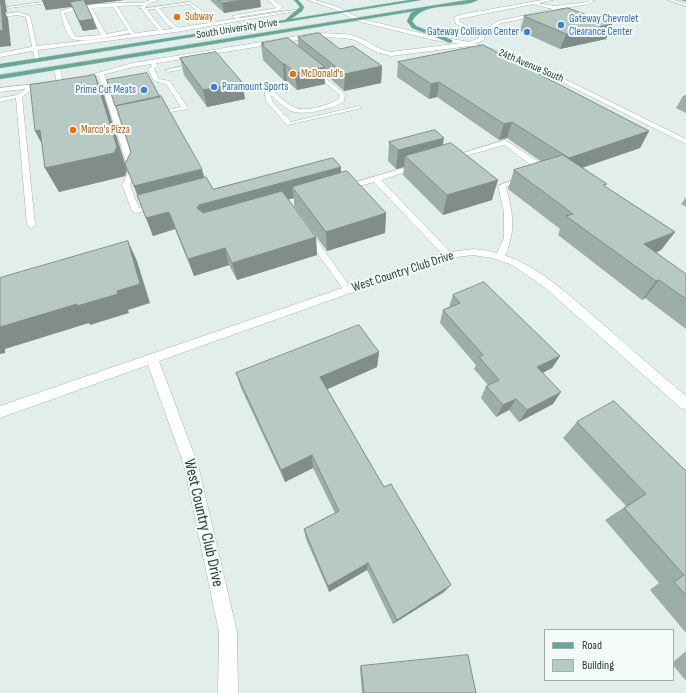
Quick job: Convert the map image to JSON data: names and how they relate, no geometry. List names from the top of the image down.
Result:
{
  "streets": {
    "main road": ["South University Drive"],
    "street": ["24th Avenue South", "West Country Club Drive"]
  },
  "crossings": [
    ["South University Drive", "24th Avenue South"]
  ],
  "places": [
    "Subway",
    "Gateway Chevrolet Clearance Center",
    "Gateway Collision Center",
    "McDonald's",
    "Paramount Sports",
    "Prime Cut Meats",
    "Marco's Pizza"
  ],
  "legend": ["Road", "Building"]
}
